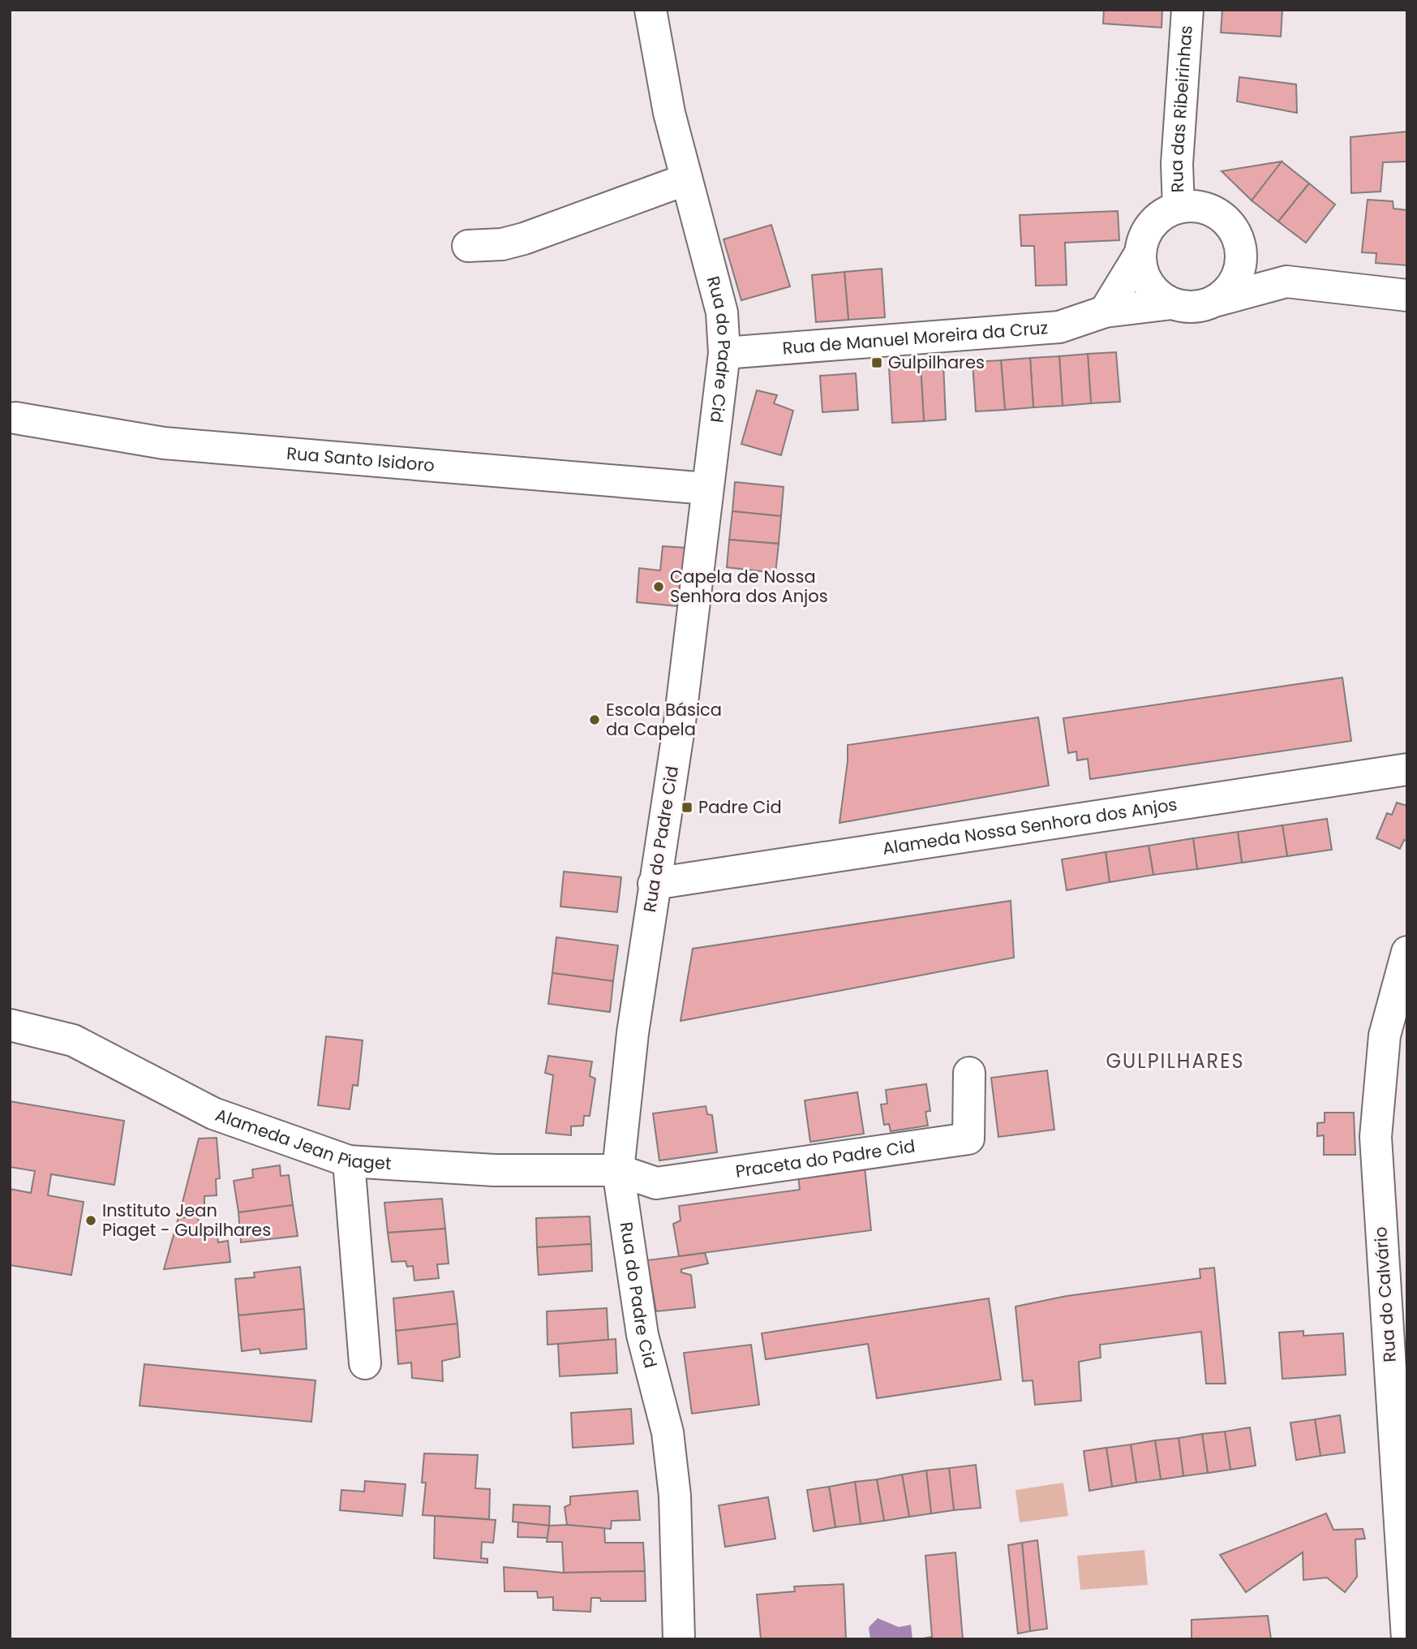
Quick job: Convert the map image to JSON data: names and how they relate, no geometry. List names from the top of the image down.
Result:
{
  "streets": {
    "street": [
      "Rua das Ribeirinhas",
      "Rua de Manuel Moreira da Cruz",
      "Rua do Padre Cid",
      "Rua Santo Isidoro",
      "Alameda Nossa Senhora dos Anjos",
      "Alameda Jean Piaget",
      "Praceta do Padre Cid",
      "Rua do Calvário"
    ]
  },
  "crossings": [
    ["Rua das Ribeirinhas", "Rua de Manuel Moreira da Cruz"],
    ["Rua de Manuel Moreira da Cruz", "Rua do Padre Cid"],
    ["Rua do Padre Cid", "Rua Santo Isidoro"],
    ["Rua do Padre Cid", "Alameda Nossa Senhora dos Anjos"],
    ["Rua do Padre Cid", "Alameda Jean Piaget"],
    ["Rua do Padre Cid", "Praceta do Padre Cid"],
    ["Alameda Jean Piaget", "Praceta do Padre Cid"]
  ],
  "districts": ["GULPILHARES"],
  "places": {
    "transit": ["Gulpilhares", "Padre Cid"],
    "other": ["Capela de Nossa Senhora dos Anjos", "Escola Básica da Capela", "Instituto Jean Piaget - Gulpilhares"]
  }
}
